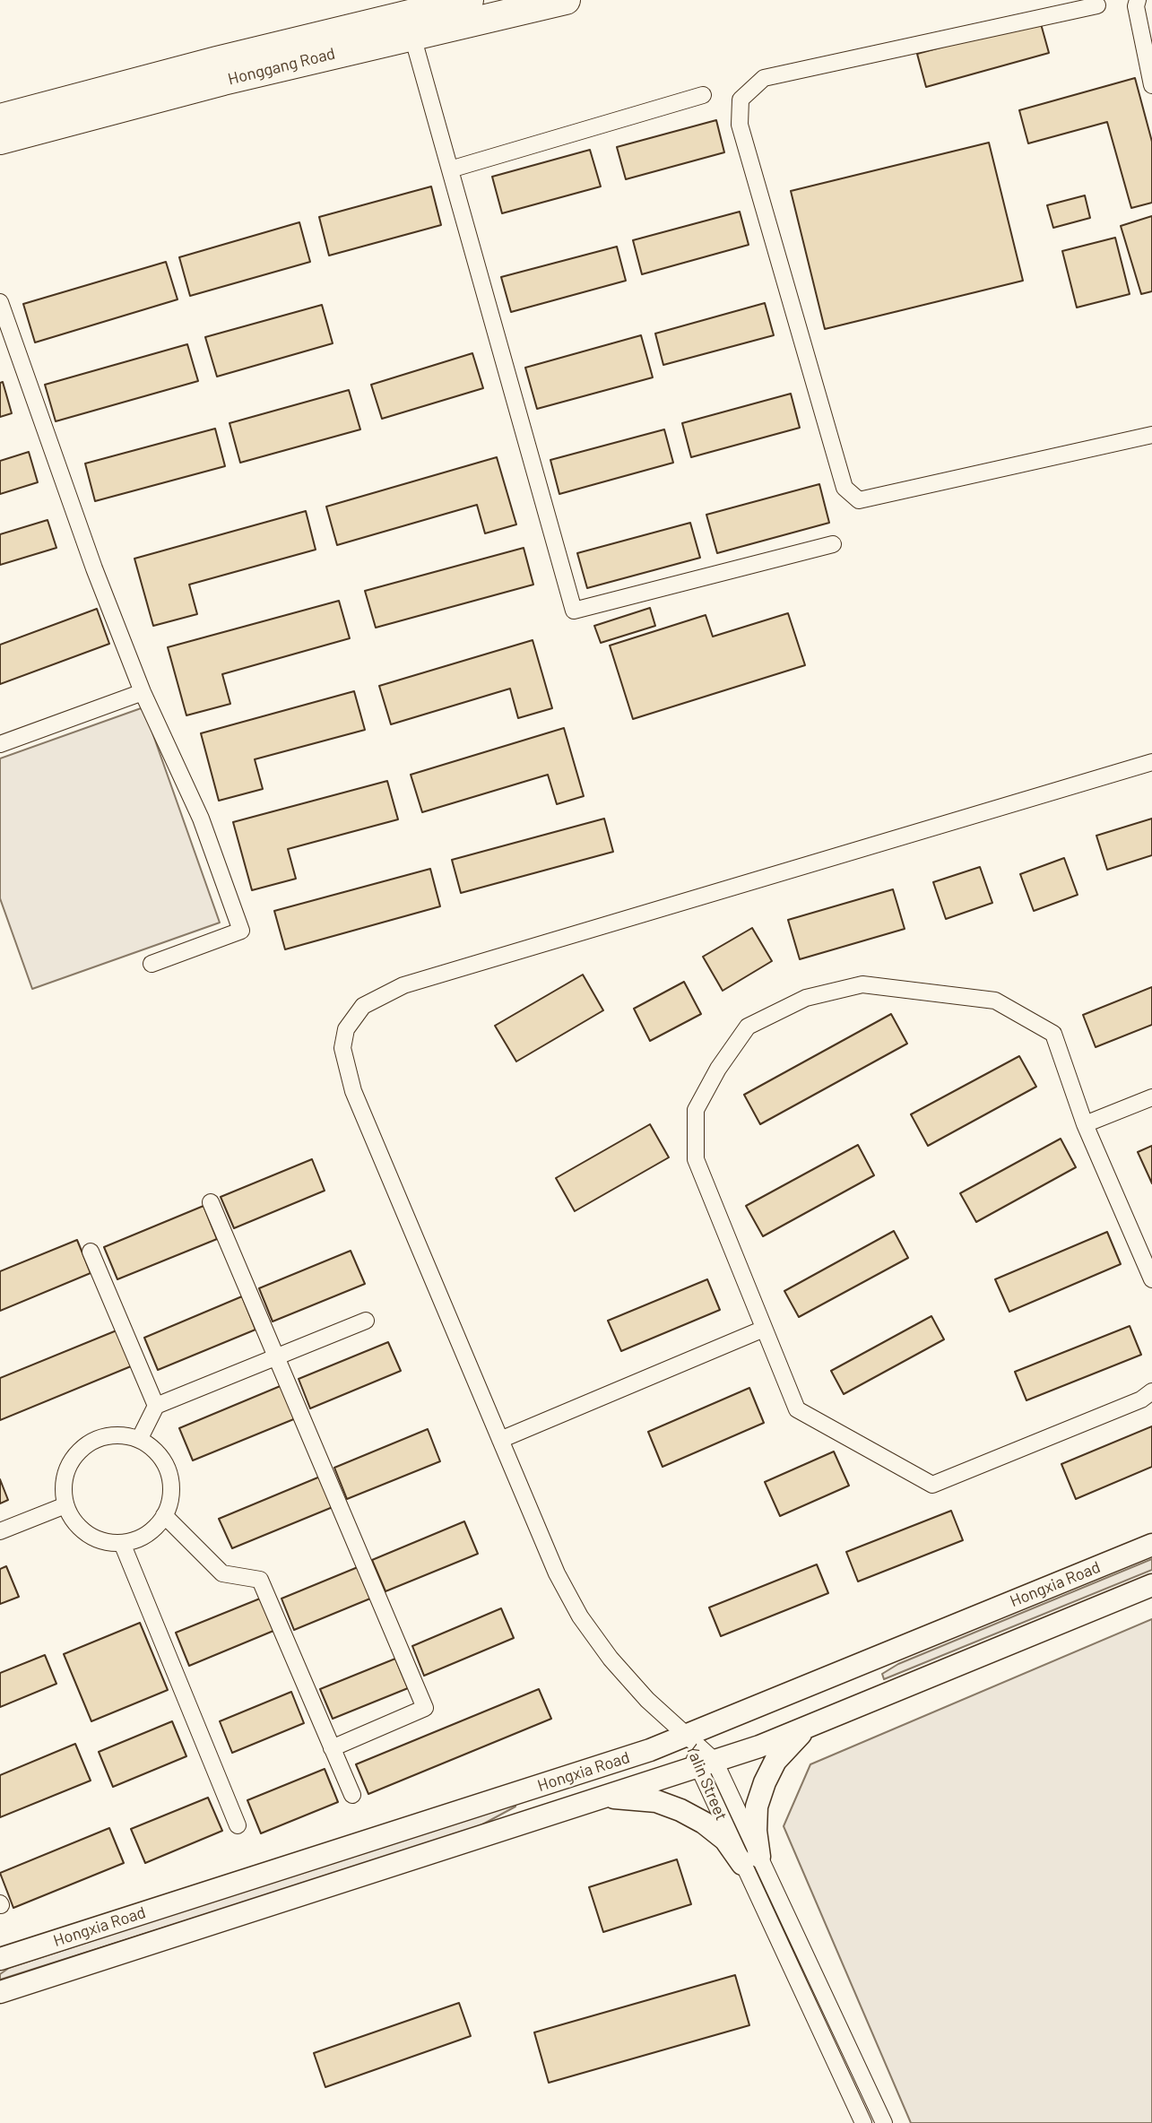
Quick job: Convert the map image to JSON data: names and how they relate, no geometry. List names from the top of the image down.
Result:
{
  "streets": {
    "highway": ["Honggang Road"],
    "street": ["Hongxia Road", "Yalin Street"]
  },
  "crossings": [
    ["Hongxia Road", "Yalin Street"]
  ]
}
